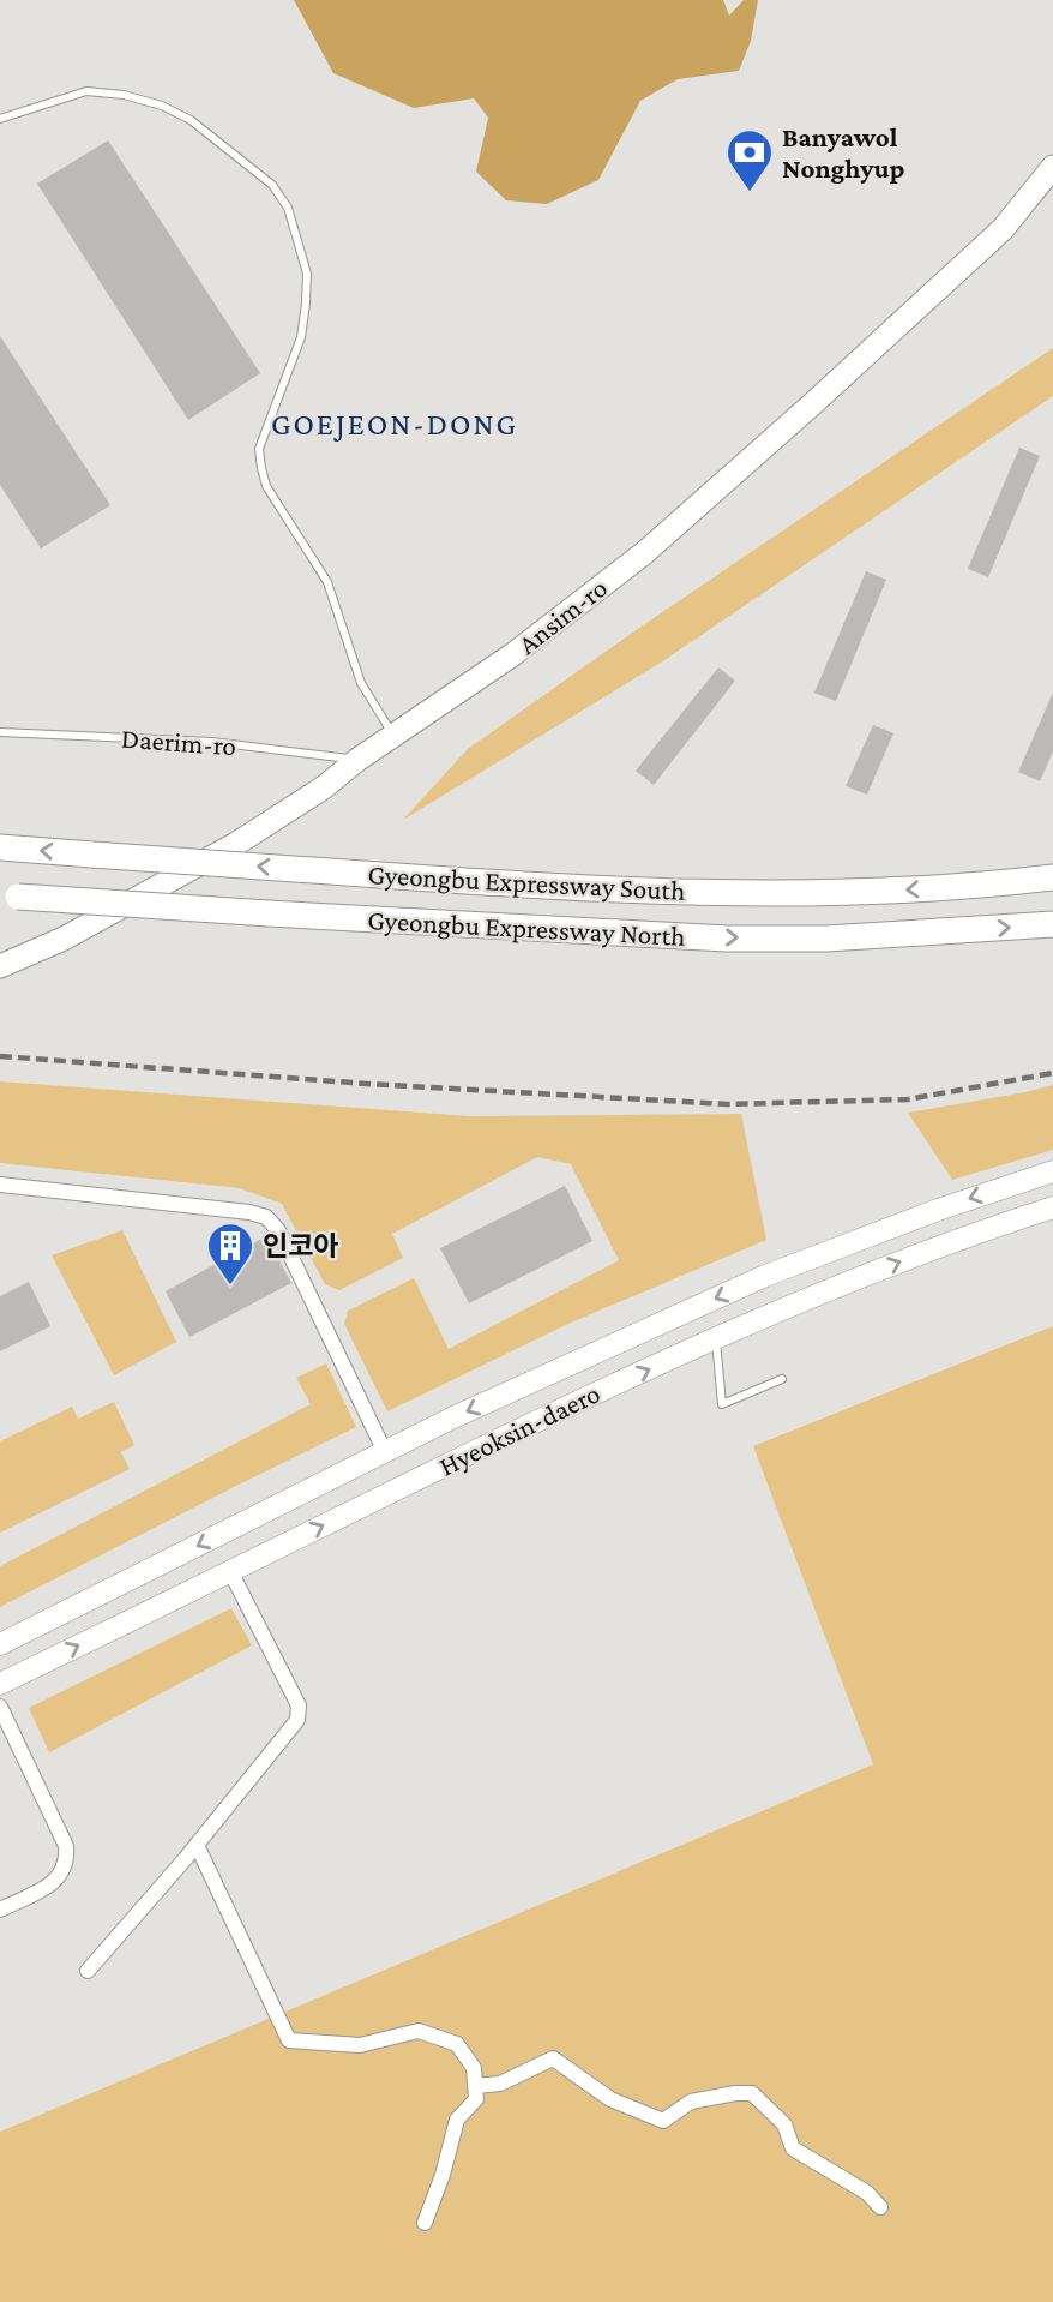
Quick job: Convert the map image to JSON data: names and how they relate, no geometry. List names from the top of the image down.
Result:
{
  "streets": {
    "highway": ["Gyeongbu Expressway South", "Gyeongbu Expressway North"],
    "main road": ["Ansim-ro", "Hyeoksin-daero"],
    "lane": ["Daerim-ro"]
  },
  "crossings": [
    ["Ansim-ro", "Daerim-ro"]
  ],
  "one_way": ["Gyeongbu Expressway South", "Gyeongbu Expressway North"],
  "districts": ["GOEJEON-DONG"],
  "places": {
    "bank": ["Banyawol Nonghyup"],
    "building": ["인코아"]
  }
}
